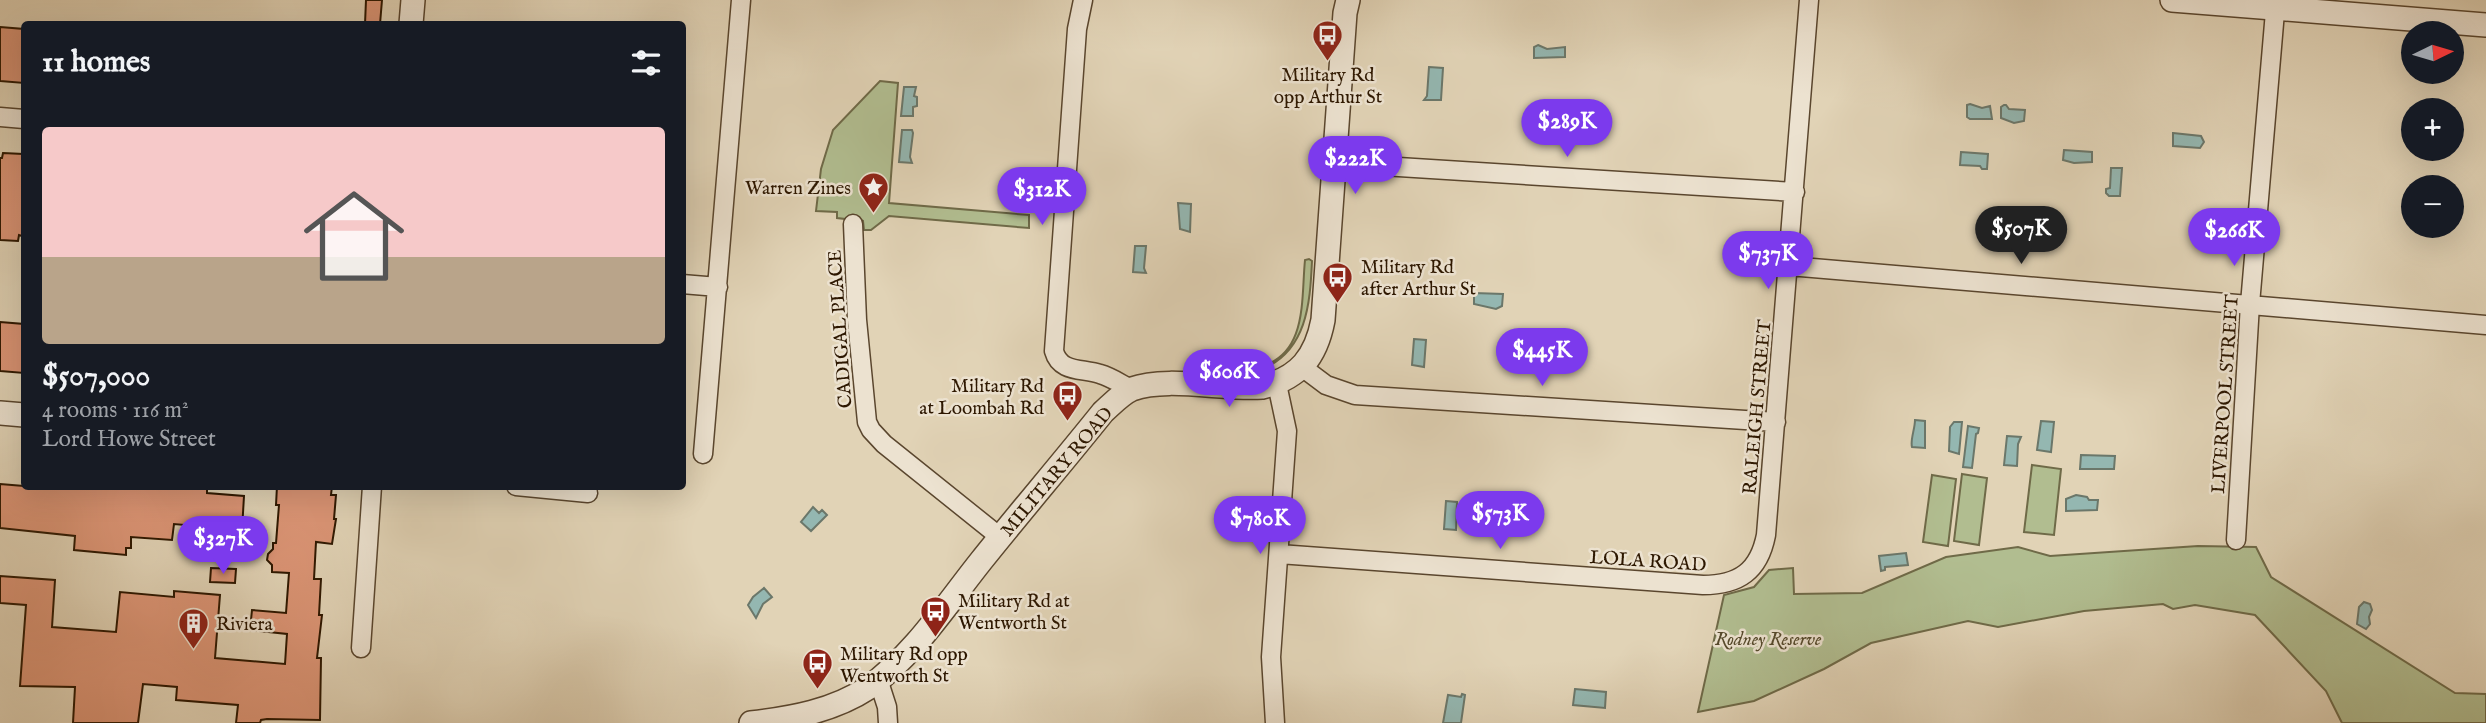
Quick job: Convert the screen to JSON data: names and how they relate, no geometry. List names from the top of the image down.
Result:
{
  "streets": {
    "street": [
      "CADIGAL PLACE",
      "LIVERPOOL STREET",
      "RALEIGH STREET",
      "MILITARY ROAD",
      "LOLA ROAD"
    ]
  },
  "crossings": [
    ["CADIGAL PLACE", "MILITARY ROAD"],
    ["RALEIGH STREET", "LOLA ROAD"]
  ],
  "parks": ["Rodney Reserve"],
  "places": {
    "bus stop": [
      "Military Rd opp Arthur St",
      "Military Rd after Arthur St",
      "Military Rd at Loombah Rd",
      "Military Rd at Wentworth St",
      "Military Rd opp Wentworth St"
    ],
    "place": ["Warren Zines"],
    "building": ["Riviera"]
  },
  "north": "right",
  "page": {
    "map_buttons": ["+", "−"],
    "heading": "11 homes",
    "price": [
      "$289K",
      "$222K",
      "$312K",
      "$507K",
      "$266K",
      "$737K",
      "$445K",
      "$606K",
      "$573K",
      "$780K",
      "$327K"
    ],
    "list": [
      {
        "name": "$507,000",
        "note": "4 rooms · 116 m² · Lord Howe Street"
      }
    ]
  }
}
